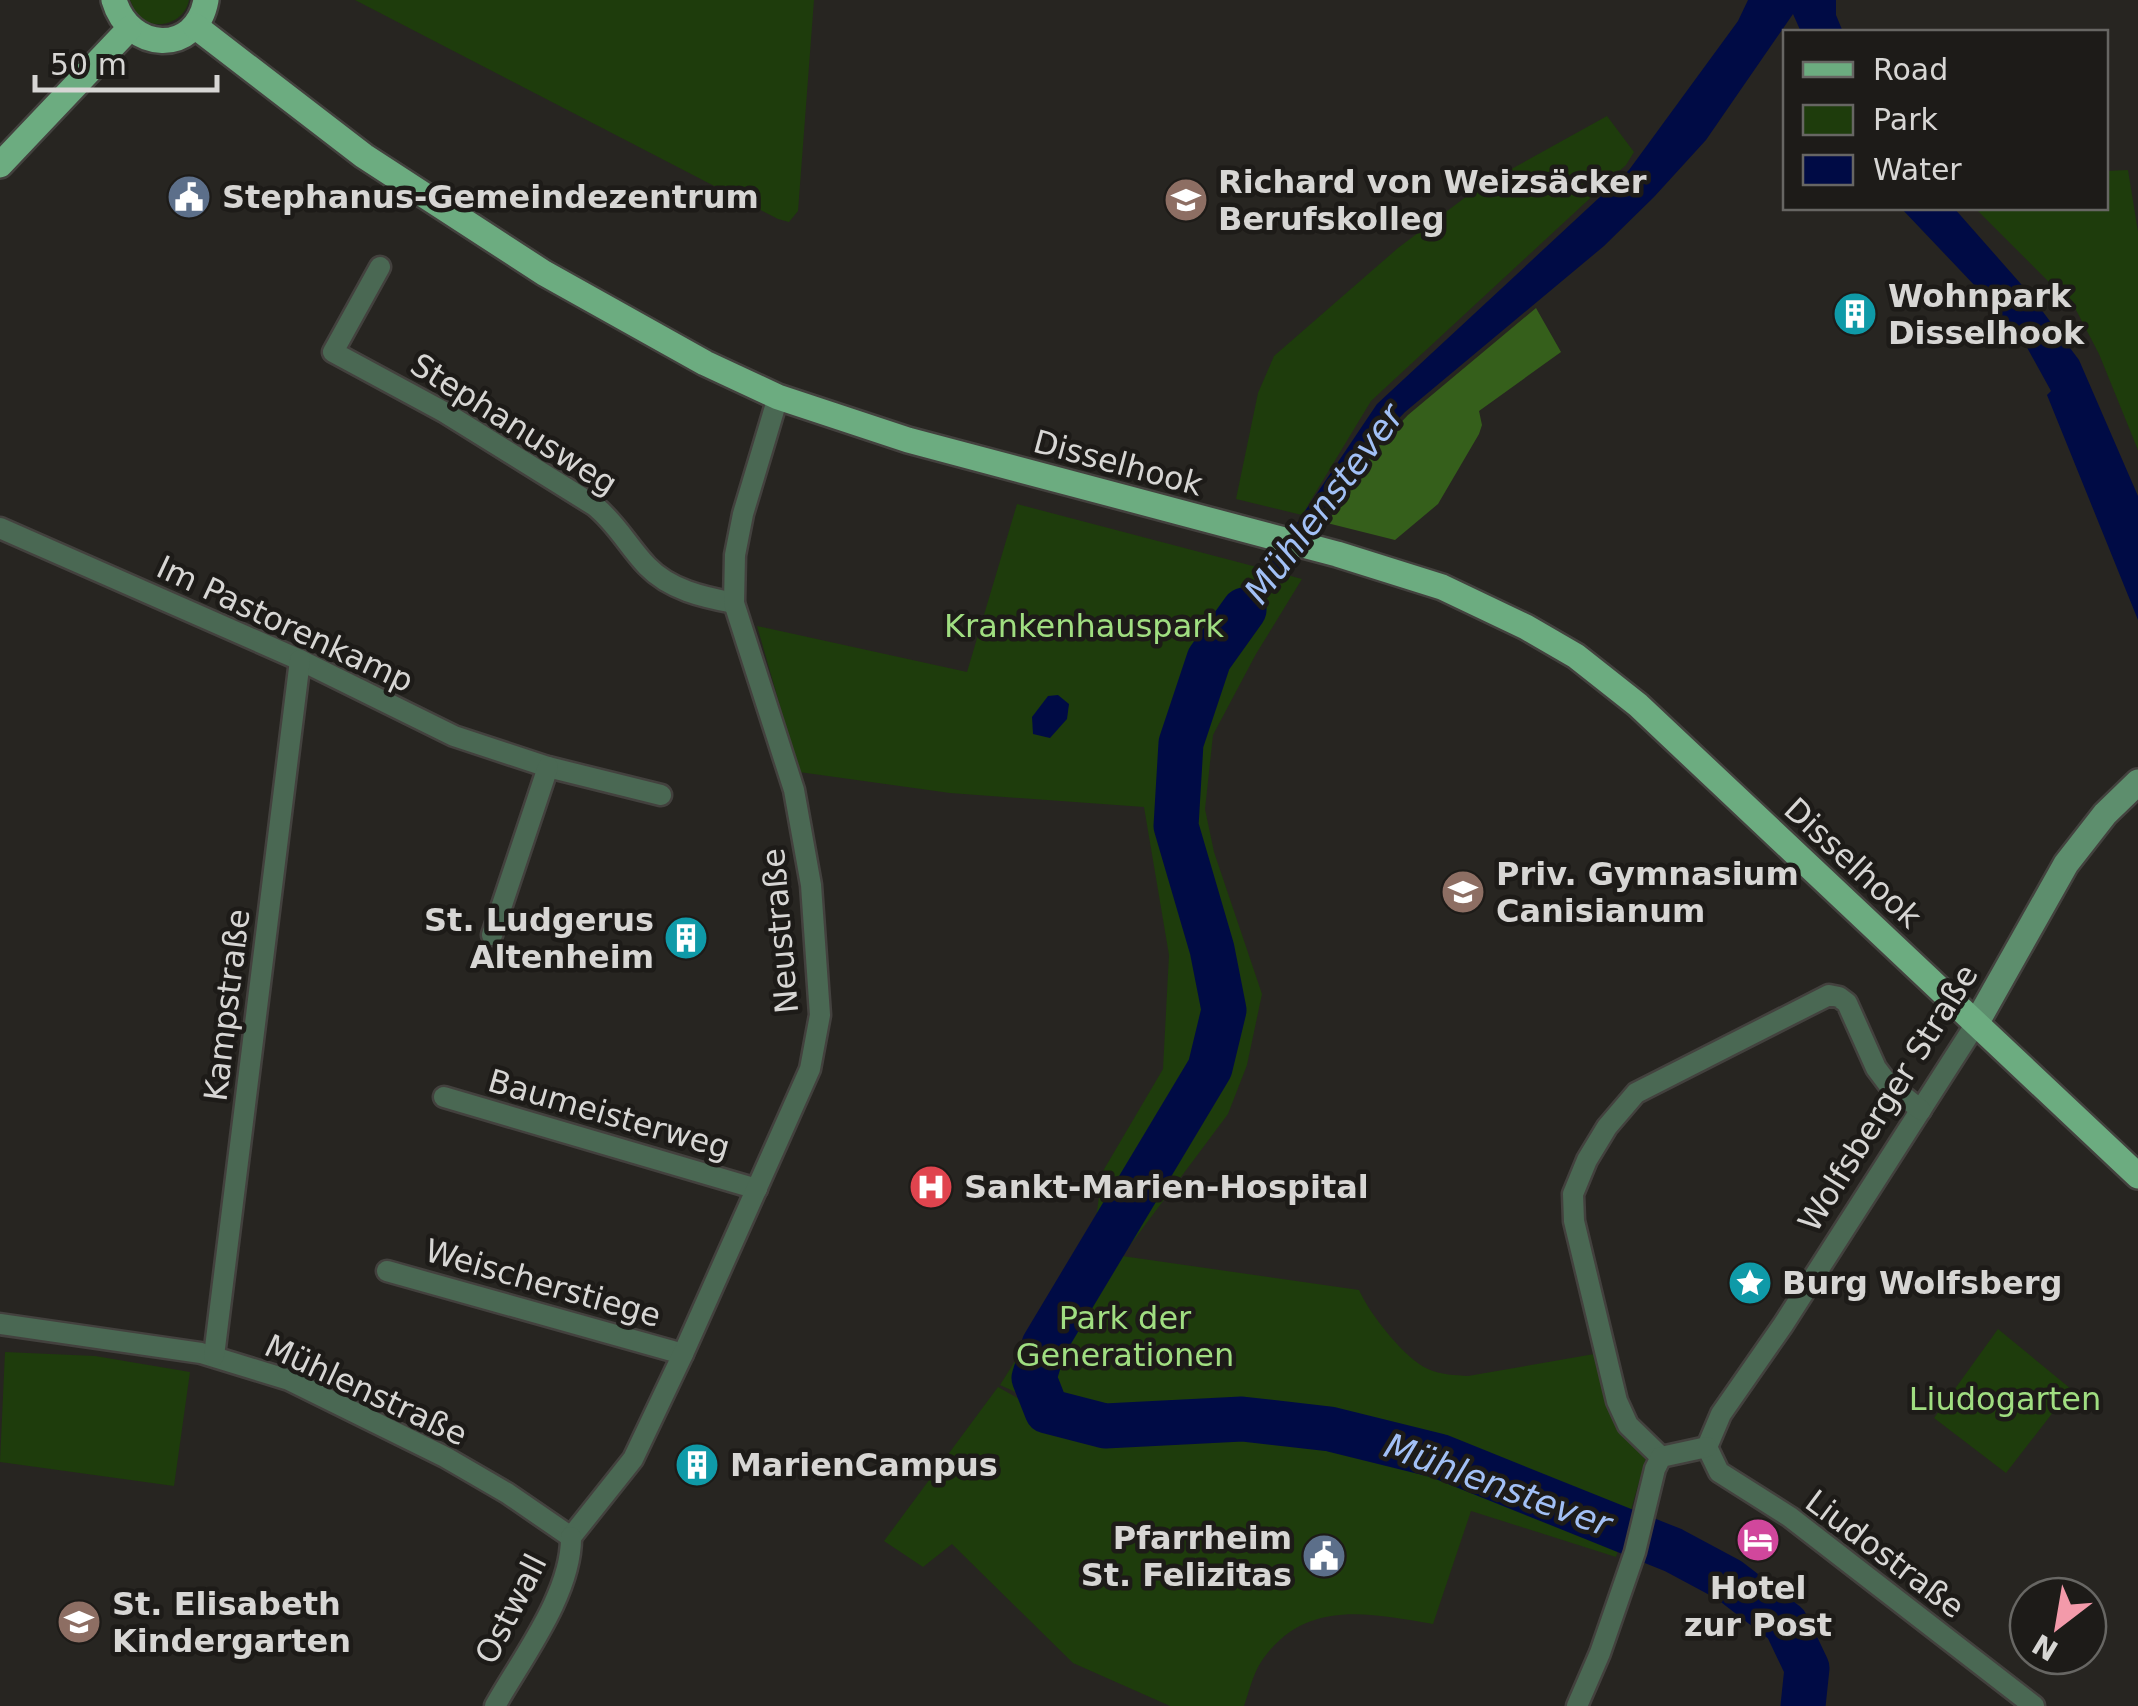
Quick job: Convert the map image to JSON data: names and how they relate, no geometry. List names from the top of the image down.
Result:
{
  "streets": {
    "main road": ["Disselhook", "Wolfsberger Straße"],
    "street": [
      "Stephanusweg",
      "Im Pastorenkamp",
      "Neustraße",
      "Kampstraße",
      "Baumeisterweg",
      "Weischerstiege",
      "Mühlenstraße",
      "Liudostraße",
      "Ostwall"
    ]
  },
  "crossings": [
    ["Stephanusweg", "Neustraße"],
    ["Disselhook", "Neustraße"],
    ["Disselhook", "Wolfsberger Straße"],
    ["Im Pastorenkamp", "Kampstraße"],
    ["Neustraße", "Baumeisterweg"],
    ["Neustraße", "Weischerstiege"],
    ["Neustraße", "Mühlenstraße"],
    ["Neustraße", "Ostwall"],
    ["Kampstraße", "Mühlenstraße"],
    ["Wolfsberger Straße", "Liudostraße"],
    ["Mühlenstraße", "Ostwall"]
  ],
  "water": ["Mühlenstever"],
  "parks": ["Krankenhauspark", "Park der Generationen", "Liudogarten"],
  "places": {
    "public building": ["Stephanus-Gemeindezentrum", "Pfarrheim St. Felizitas"],
    "school or university": ["Richard von Weizsäcker Berufskolleg", "Priv. Gymnasium Canisianum", "St. Elisabeth Kindergarten"],
    "building": ["Wohnpark Disselhook", "St. Ludgerus Altenheim", "MarienCampus"],
    "hospital": ["Sankt-Marien-Hospital"],
    "place": ["Burg Wolfsberg"],
    "hotel": ["Hotel zur Post"]
  },
  "legend": ["Road", "Park", "Water"],
  "scale_bar": "50 m",
  "north": "bottom left"
}
